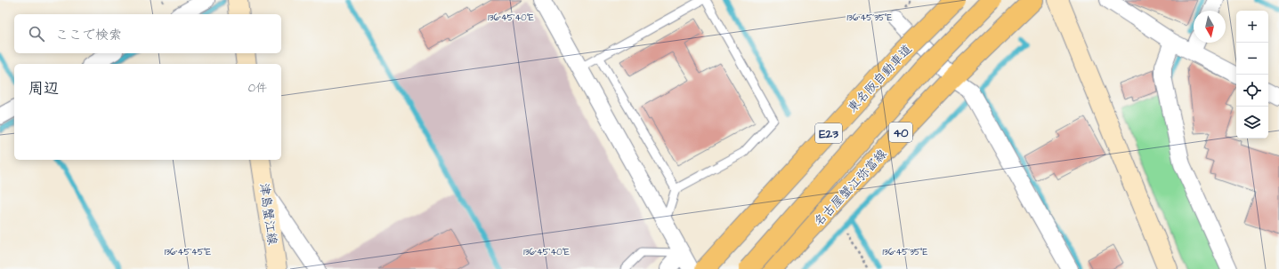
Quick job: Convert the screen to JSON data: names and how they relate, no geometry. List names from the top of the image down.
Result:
{
  "streets": {
    "main road": [
      "東名阪自動車道",
      "40",
      "E23",
      "名古屋蟹江弥富線"
    ],
    "street": ["津島蟹江線"]
  },
  "north": "bottom",
  "page": {
    "map_buttons": ["+", "−"],
    "search": "ここで検索",
    "heading": ["周辺", "0件"]
  },
  "coordinates": ["136°45'40\"E", "136°45'35\"E", "136°45'45\"E"]
}
